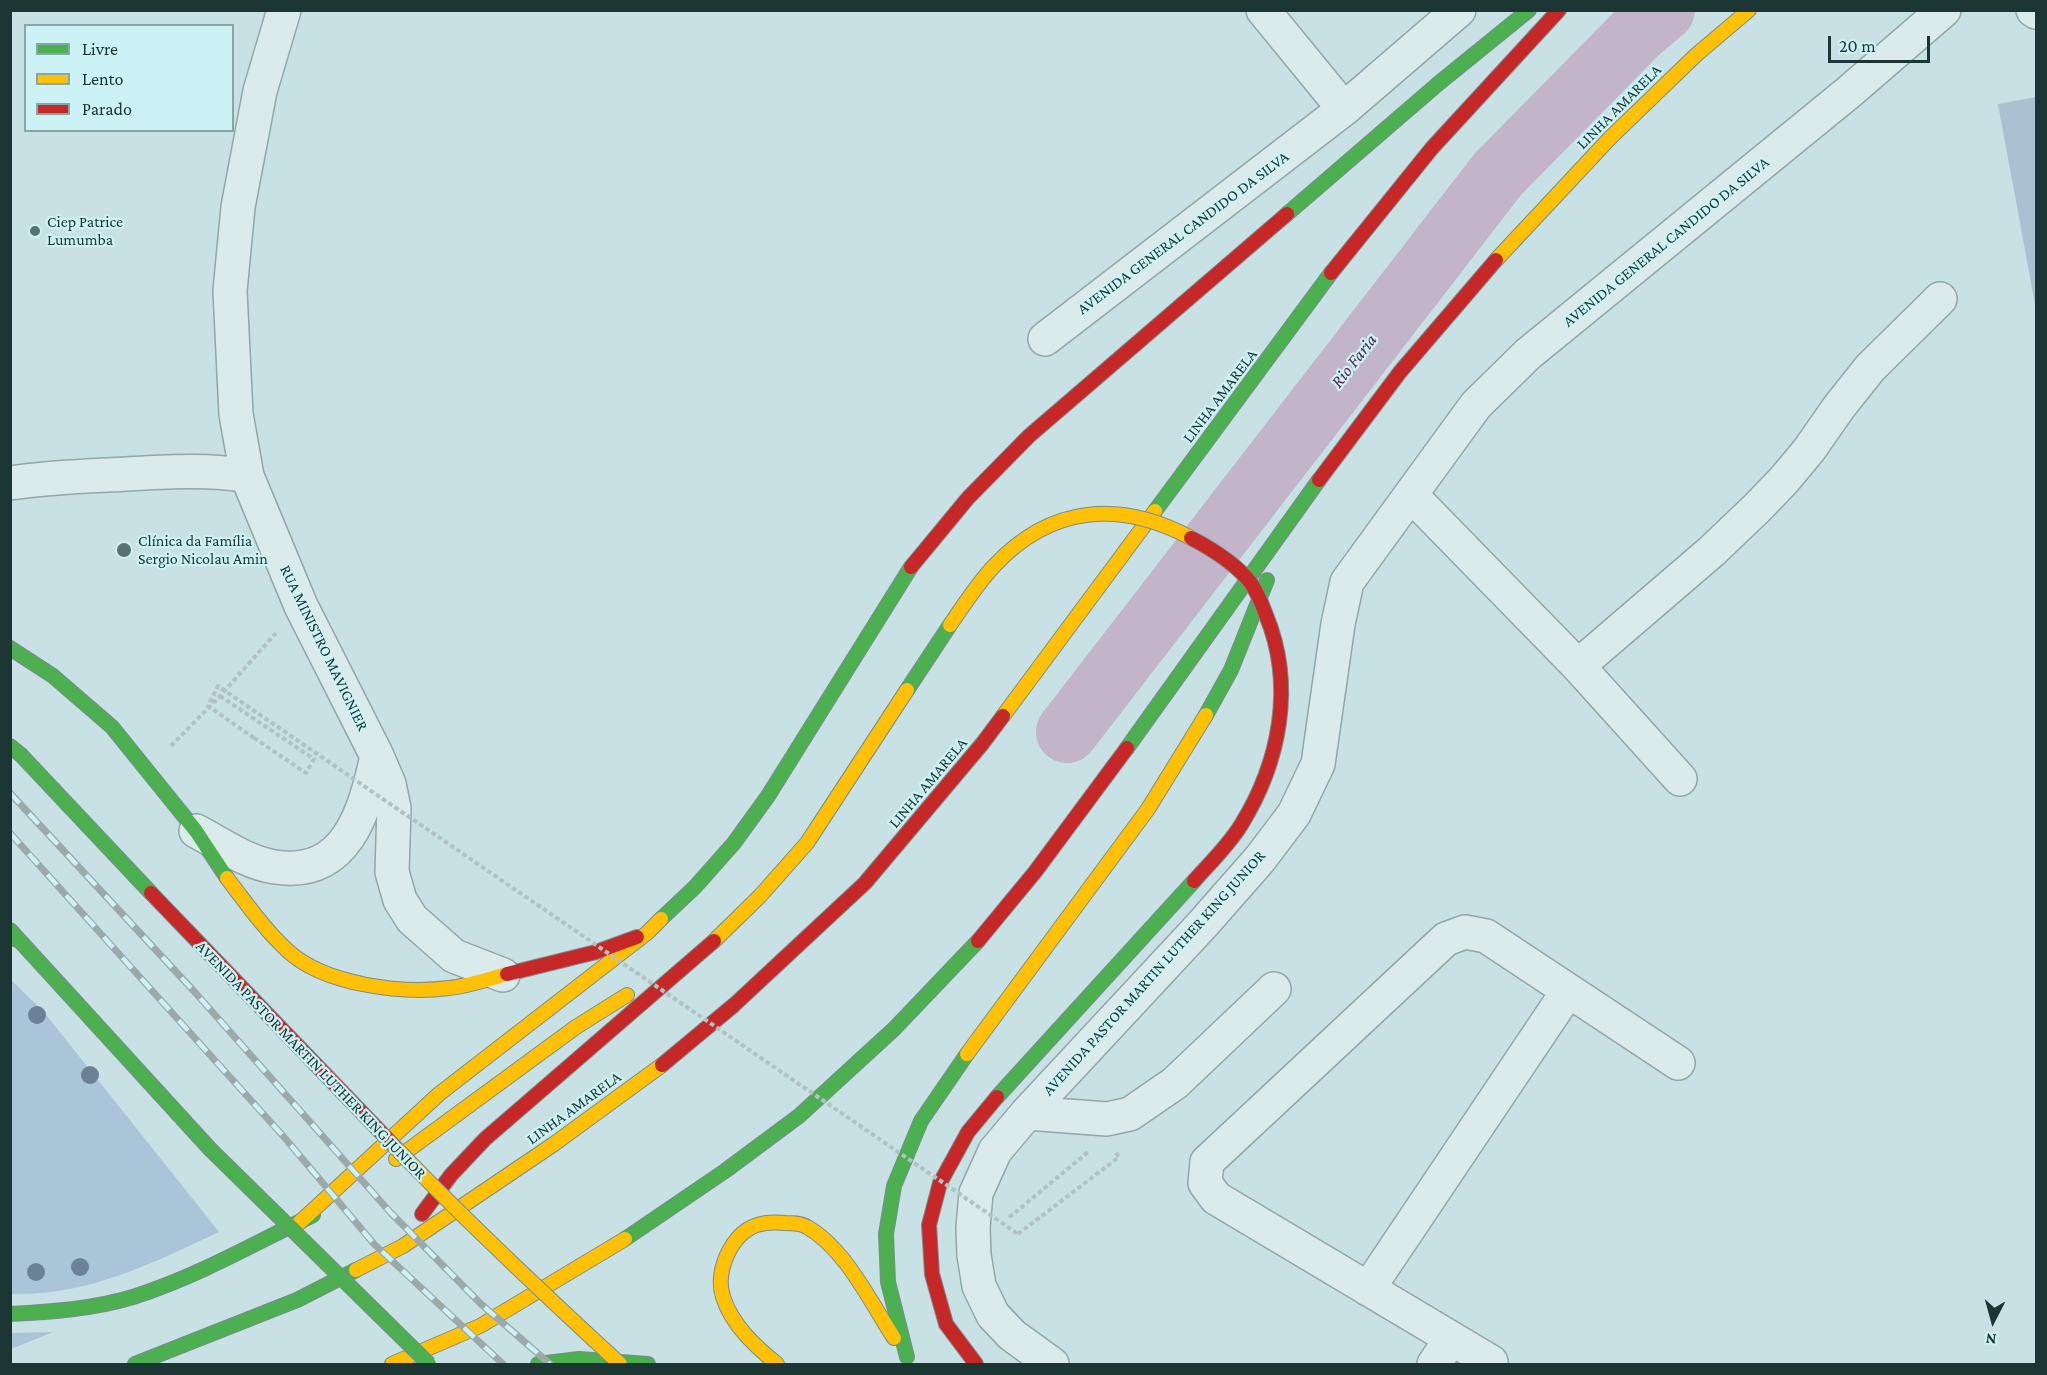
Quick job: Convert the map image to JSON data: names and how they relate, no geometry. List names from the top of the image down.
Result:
{
  "streets": {
    "main road": ["LINHA AMARELA", "AVENIDA PASTOR MARTIN LUTHER KING JUNIOR"],
    "street": ["AVENIDA GENERAL CANDIDO DA SILVA", "RUA MINISTRO MAVIGNIER"]
  },
  "crossings": [
    ["AVENIDA GENERAL CANDIDO DA SILVA", "AVENIDA PASTOR MARTIN LUTHER KING JUNIOR"]
  ],
  "water": ["Rio Faria"],
  "places": ["Ciep Patrice Lumumba", "Clínica da Família Sergio Nicolau Amin"],
  "legend": ["Livre", "Lento", "Parado"],
  "scale_bar": "20 m",
  "north": "bottom"
}
